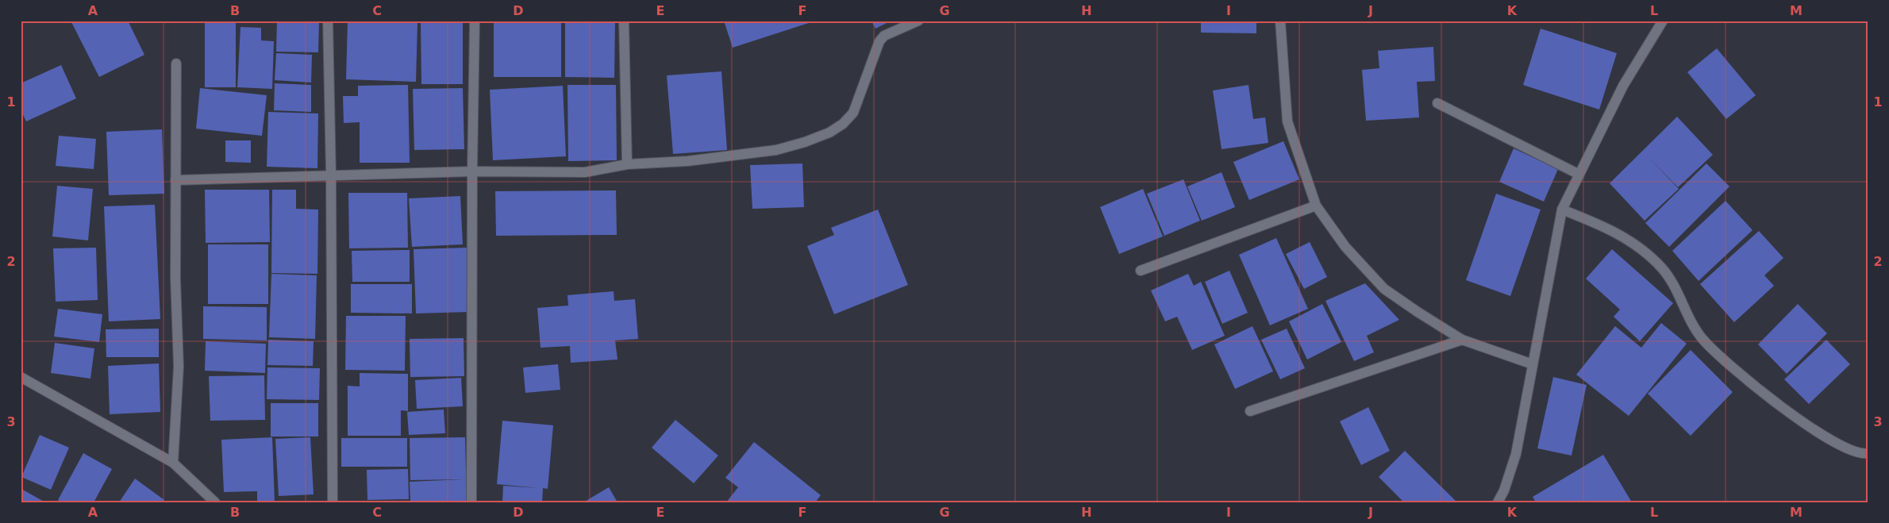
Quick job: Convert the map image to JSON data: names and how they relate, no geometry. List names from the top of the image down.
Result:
{
  "grid": {
    "columns": [
      "A",
      "B",
      "C",
      "D",
      "E",
      "F",
      "G",
      "H",
      "I",
      "J",
      "K",
      "L",
      "M"
    ],
    "rows": ["1", "2", "3"]
  }
}
